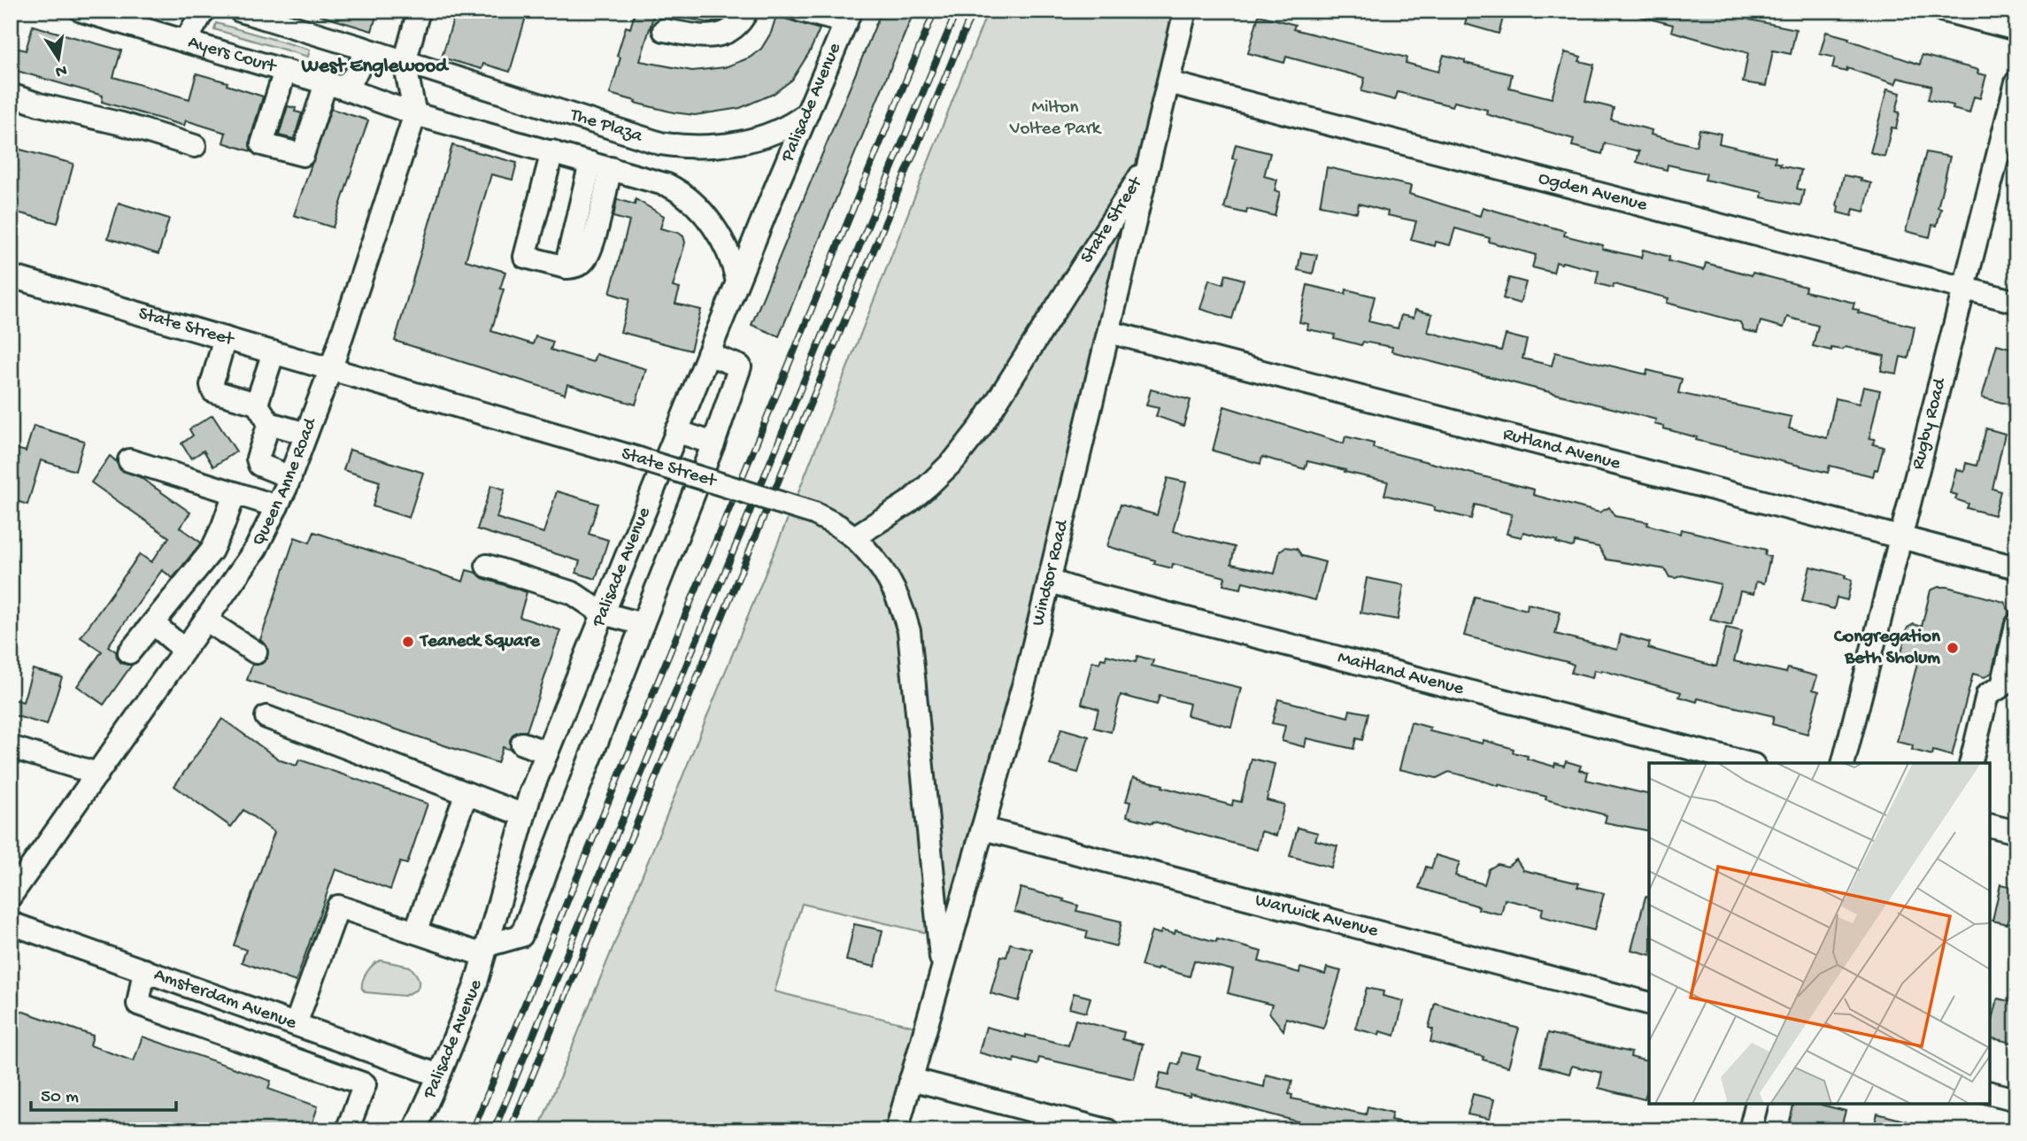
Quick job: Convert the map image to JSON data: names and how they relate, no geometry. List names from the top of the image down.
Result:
{
  "streets": {
    "street": [
      "Ayers Court",
      "Palisade Avenue",
      "The Plaza",
      "Ogden Avenue",
      "State Street",
      "Rugby Road",
      "Rutland Avenue",
      "Queen Anne Road",
      "Windsor Road",
      "Maitland Avenue",
      "Warwick Avenue",
      "Amsterdam Avenue"
    ]
  },
  "crossings": [
    ["Ayers Court", "The Plaza"],
    ["Ayers Court", "Queen Anne Road"],
    ["Palisade Avenue", "The Plaza"],
    ["Palisade Avenue", "Amsterdam Avenue"],
    ["The Plaza", "Queen Anne Road"],
    ["Ogden Avenue", "Rugby Road"],
    ["Ogden Avenue", "Windsor Road"],
    ["State Street", "Queen Anne Road"],
    ["State Street", "Windsor Road"],
    ["Rugby Road", "Rutland Avenue"],
    ["Rutland Avenue", "Windsor Road"],
    ["Windsor Road", "Maitland Avenue"],
    ["Windsor Road", "Warwick Avenue"]
  ],
  "districts": ["West Englewood"],
  "parks": ["Milton Voltee Park"],
  "places": ["Teaneck Square", "Congregation Beth Sholum"],
  "scale_bar": "50 m",
  "north": "bottom"
}
